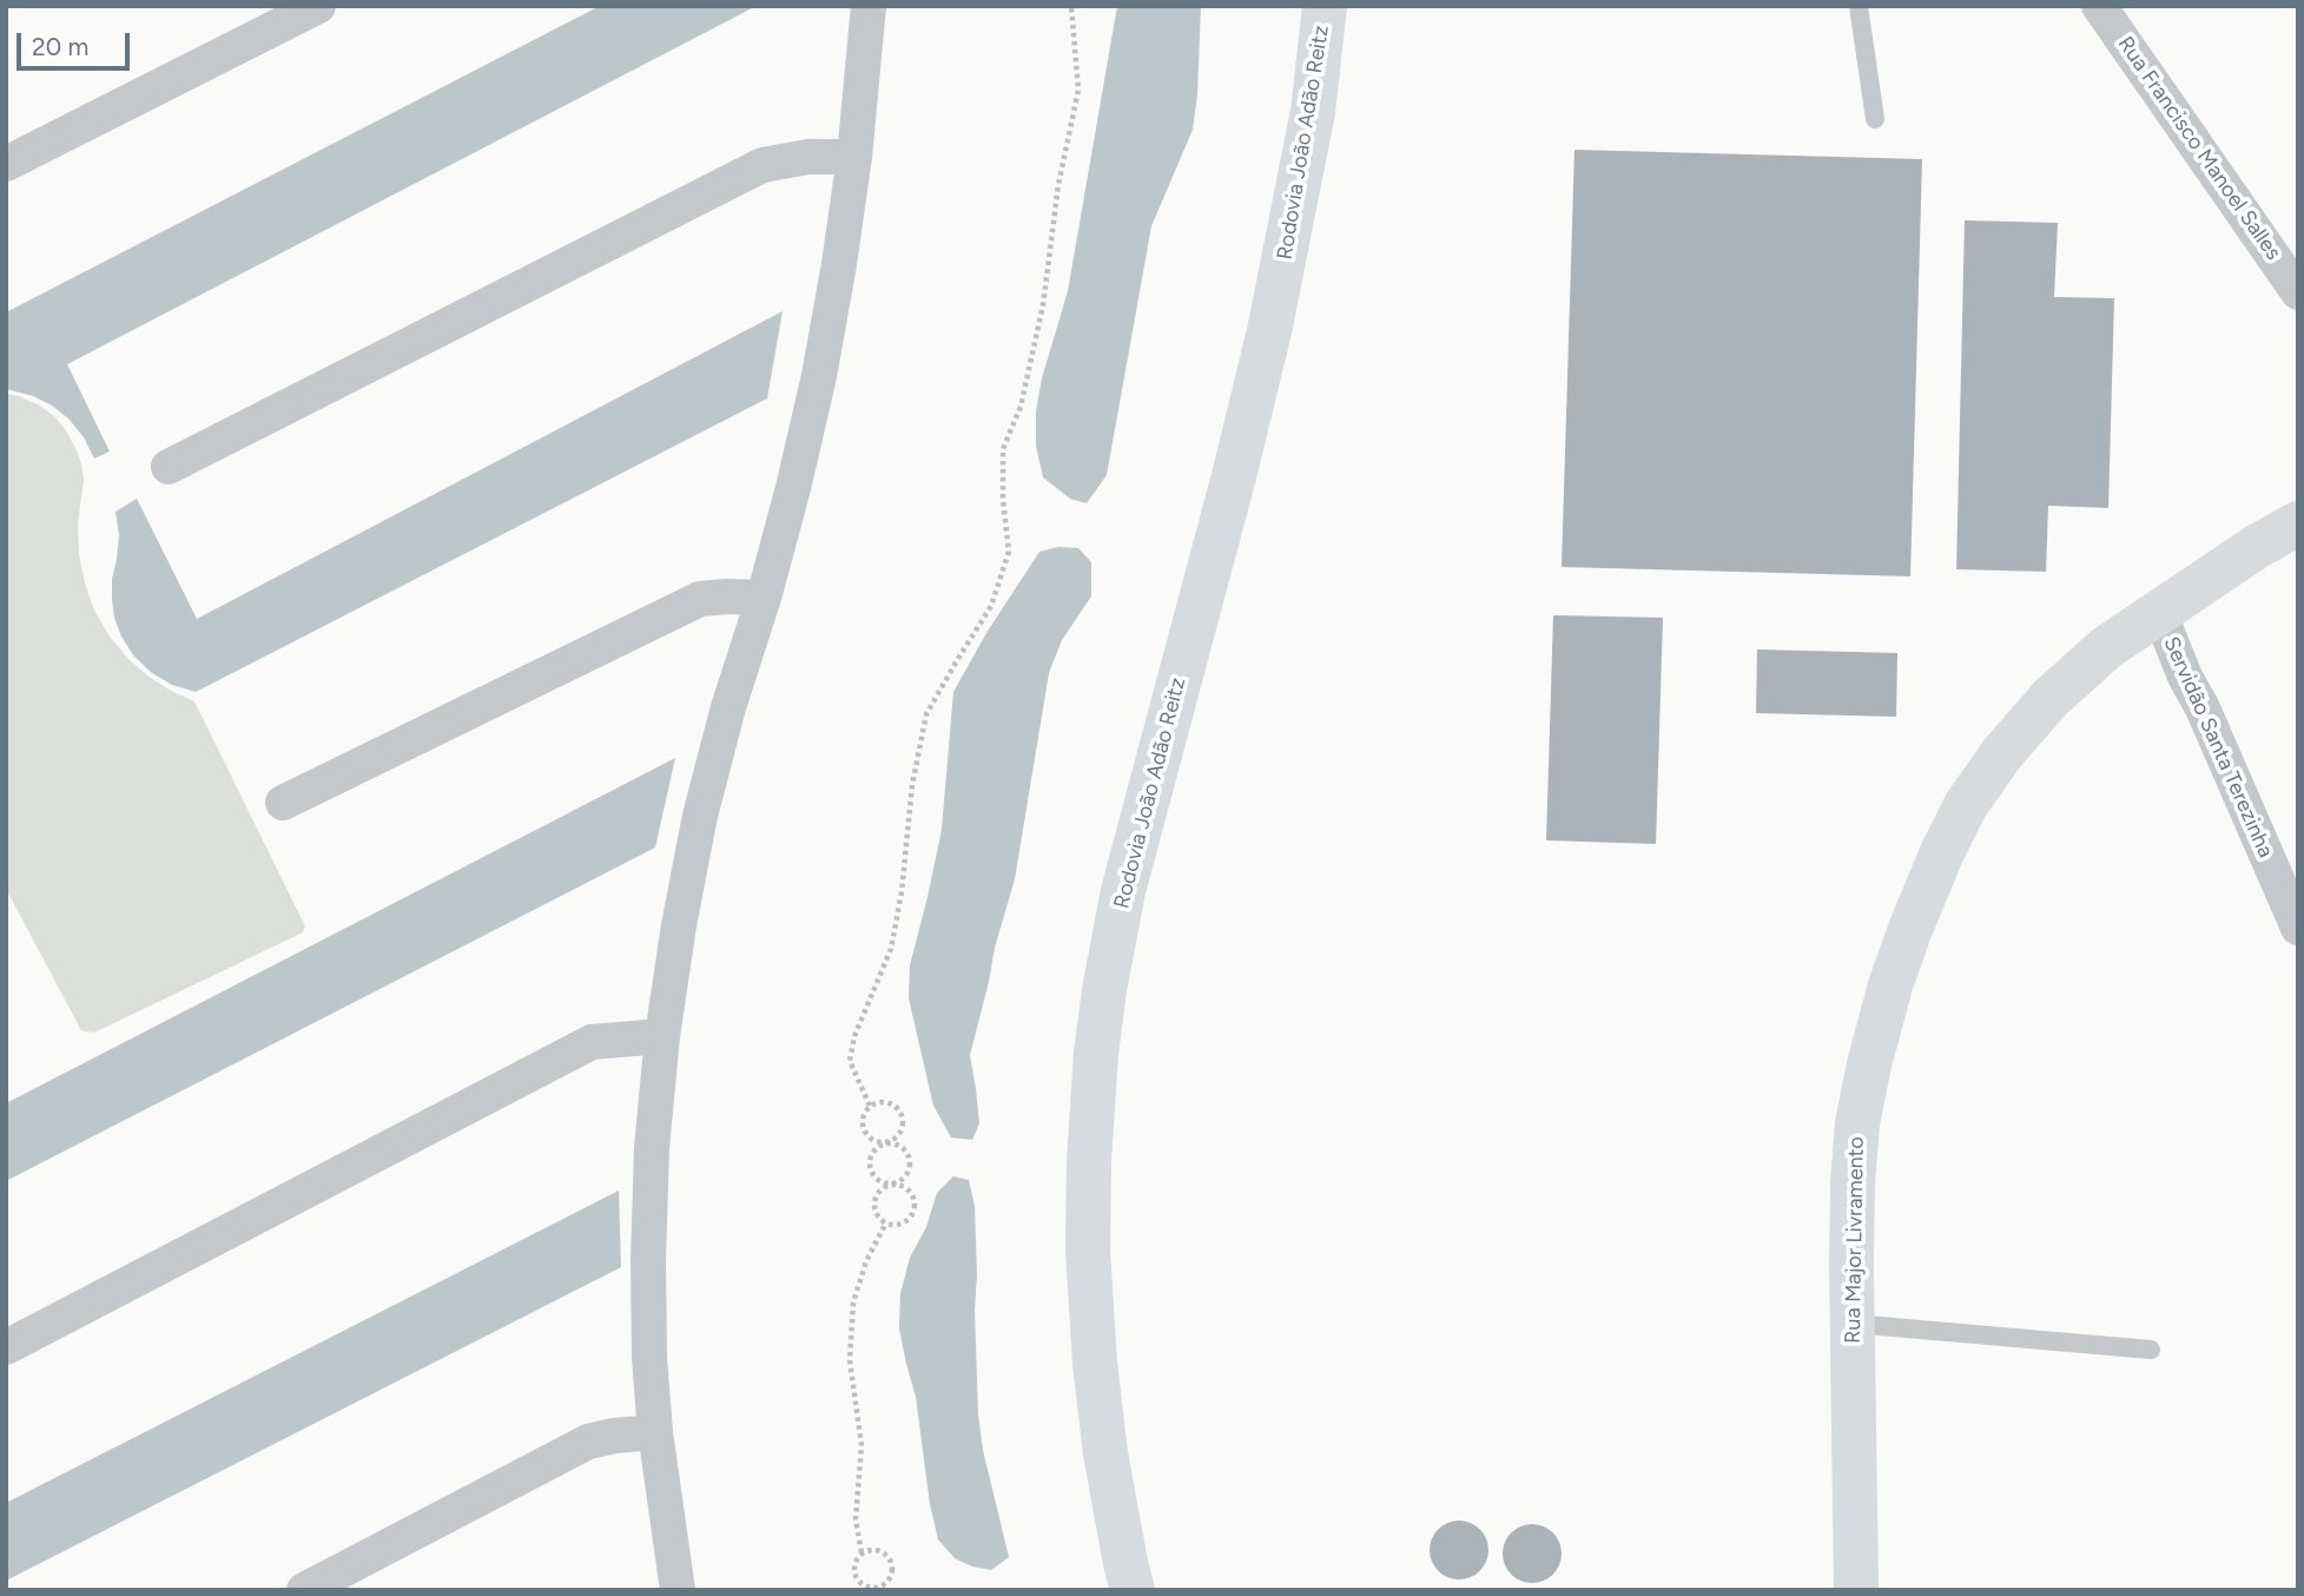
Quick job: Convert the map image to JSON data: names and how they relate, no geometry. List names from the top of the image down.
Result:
{
  "streets": {
    "main road": ["Rodovia João Adão Reitz", "Rua Major Livramento"],
    "street": ["Rua Francisco Manoel Salles", "Servidão Santa Terezinha"]
  },
  "crossings": [
    ["Servidão Santa Terezinha", "Rua Major Livramento"]
  ],
  "scale_bar": "20 m"
}
